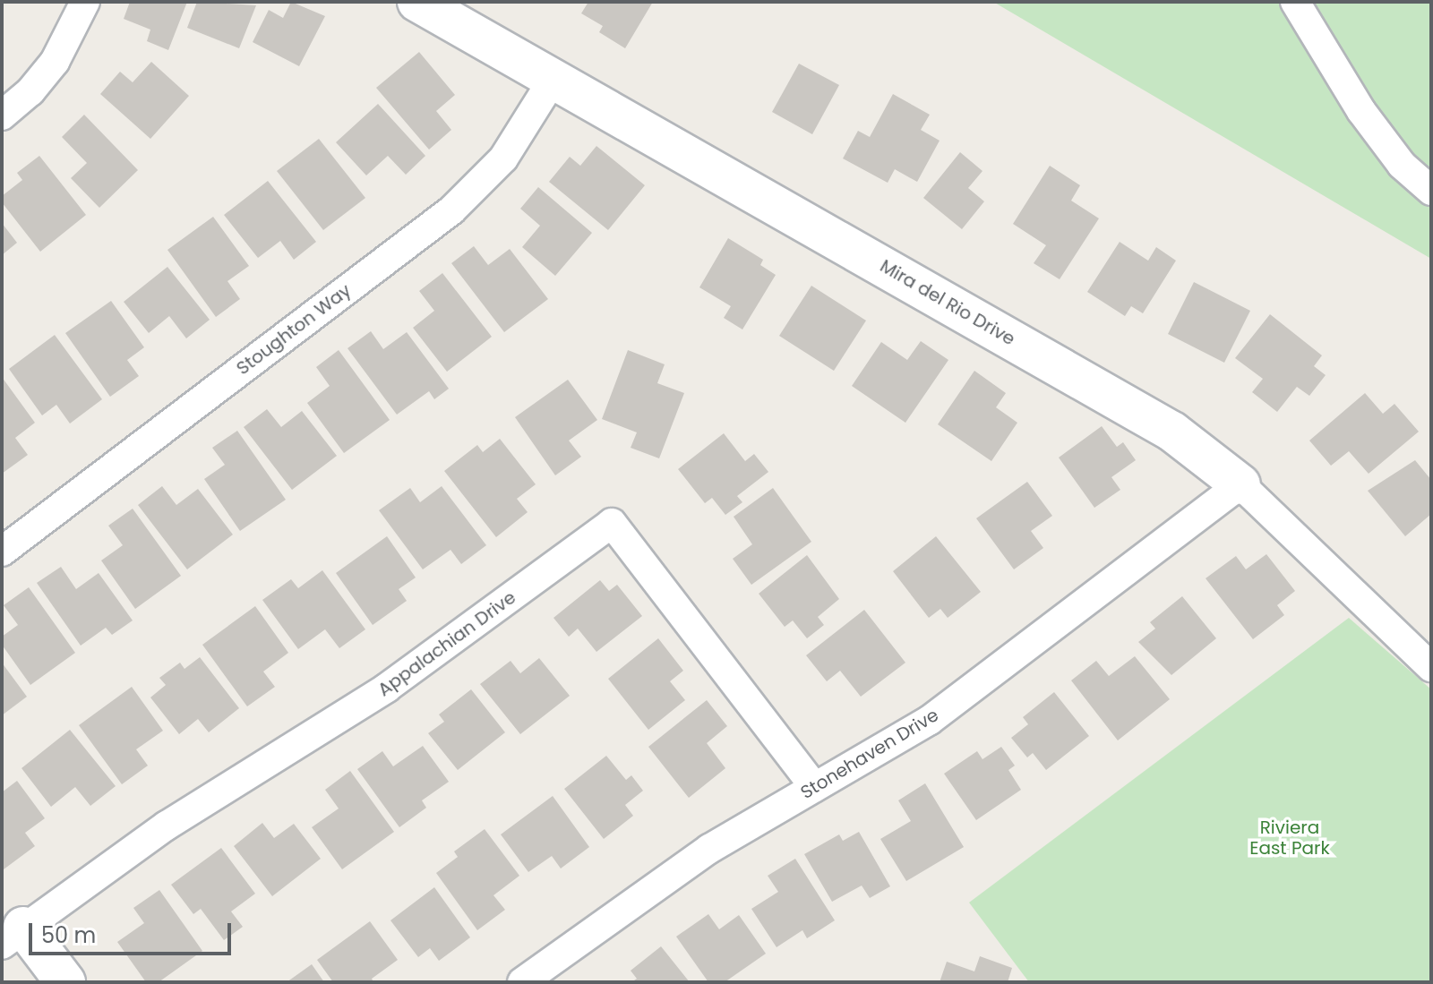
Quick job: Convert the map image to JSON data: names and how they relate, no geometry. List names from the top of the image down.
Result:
{
  "streets": {
    "street": [
      "Mira del Rio Drive",
      "Stoughton Way",
      "Appalachian Drive",
      "Stonehaven Drive"
    ]
  },
  "crossings": [
    ["Mira del Rio Drive", "Stoughton Way"],
    ["Mira del Rio Drive", "Stonehaven Drive"],
    ["Appalachian Drive", "Stonehaven Drive"]
  ],
  "parks": ["Riviera East Park"],
  "scale_bar": "50 m"
}
